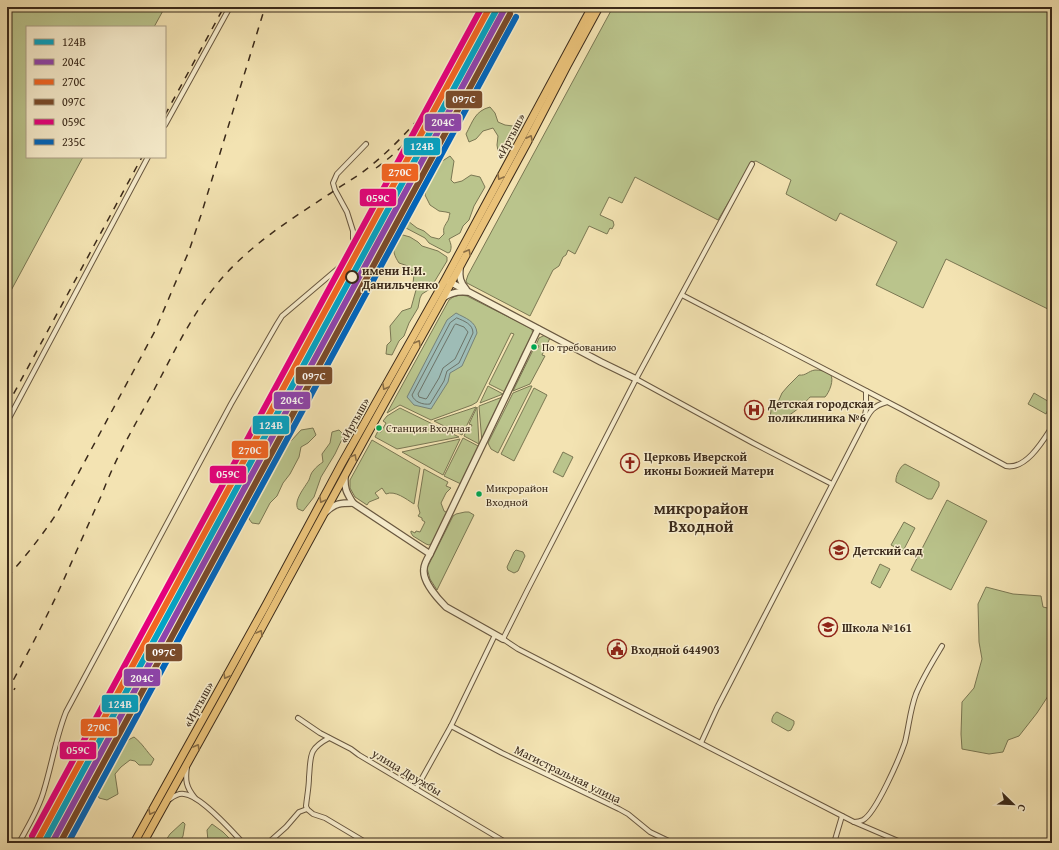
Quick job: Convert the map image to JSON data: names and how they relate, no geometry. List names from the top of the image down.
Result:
{
  "streets": {
    "main road": ["«Иртыш»"],
    "street": ["улица Дружбы", "Магистральная улица"]
  },
  "districts": ["микрорайон Входной"],
  "places": {
    "other": [
      "имени Н.И. Данильченко",
      "По требованию",
      "Станция Входная",
      "Микрорайон Входной"
    ],
    "hospital": ["Детская городская поликлиника №6"],
    "church": ["Церковь Иверской иконы Божией Матери"],
    "school or university": ["Детский сад", "Школа №161"],
    "public building": ["Входной 644903"]
  },
  "lines": [
    "transit line 124В",
    "transit line 270С",
    "transit line 059С",
    "transit line 204С",
    "transit line 097С",
    "transit line 235С"
  ],
  "legend": [
    "124В",
    "204С",
    "270С",
    "097С",
    "059С",
    "235С"
  ],
  "north": "bottom right"
}
